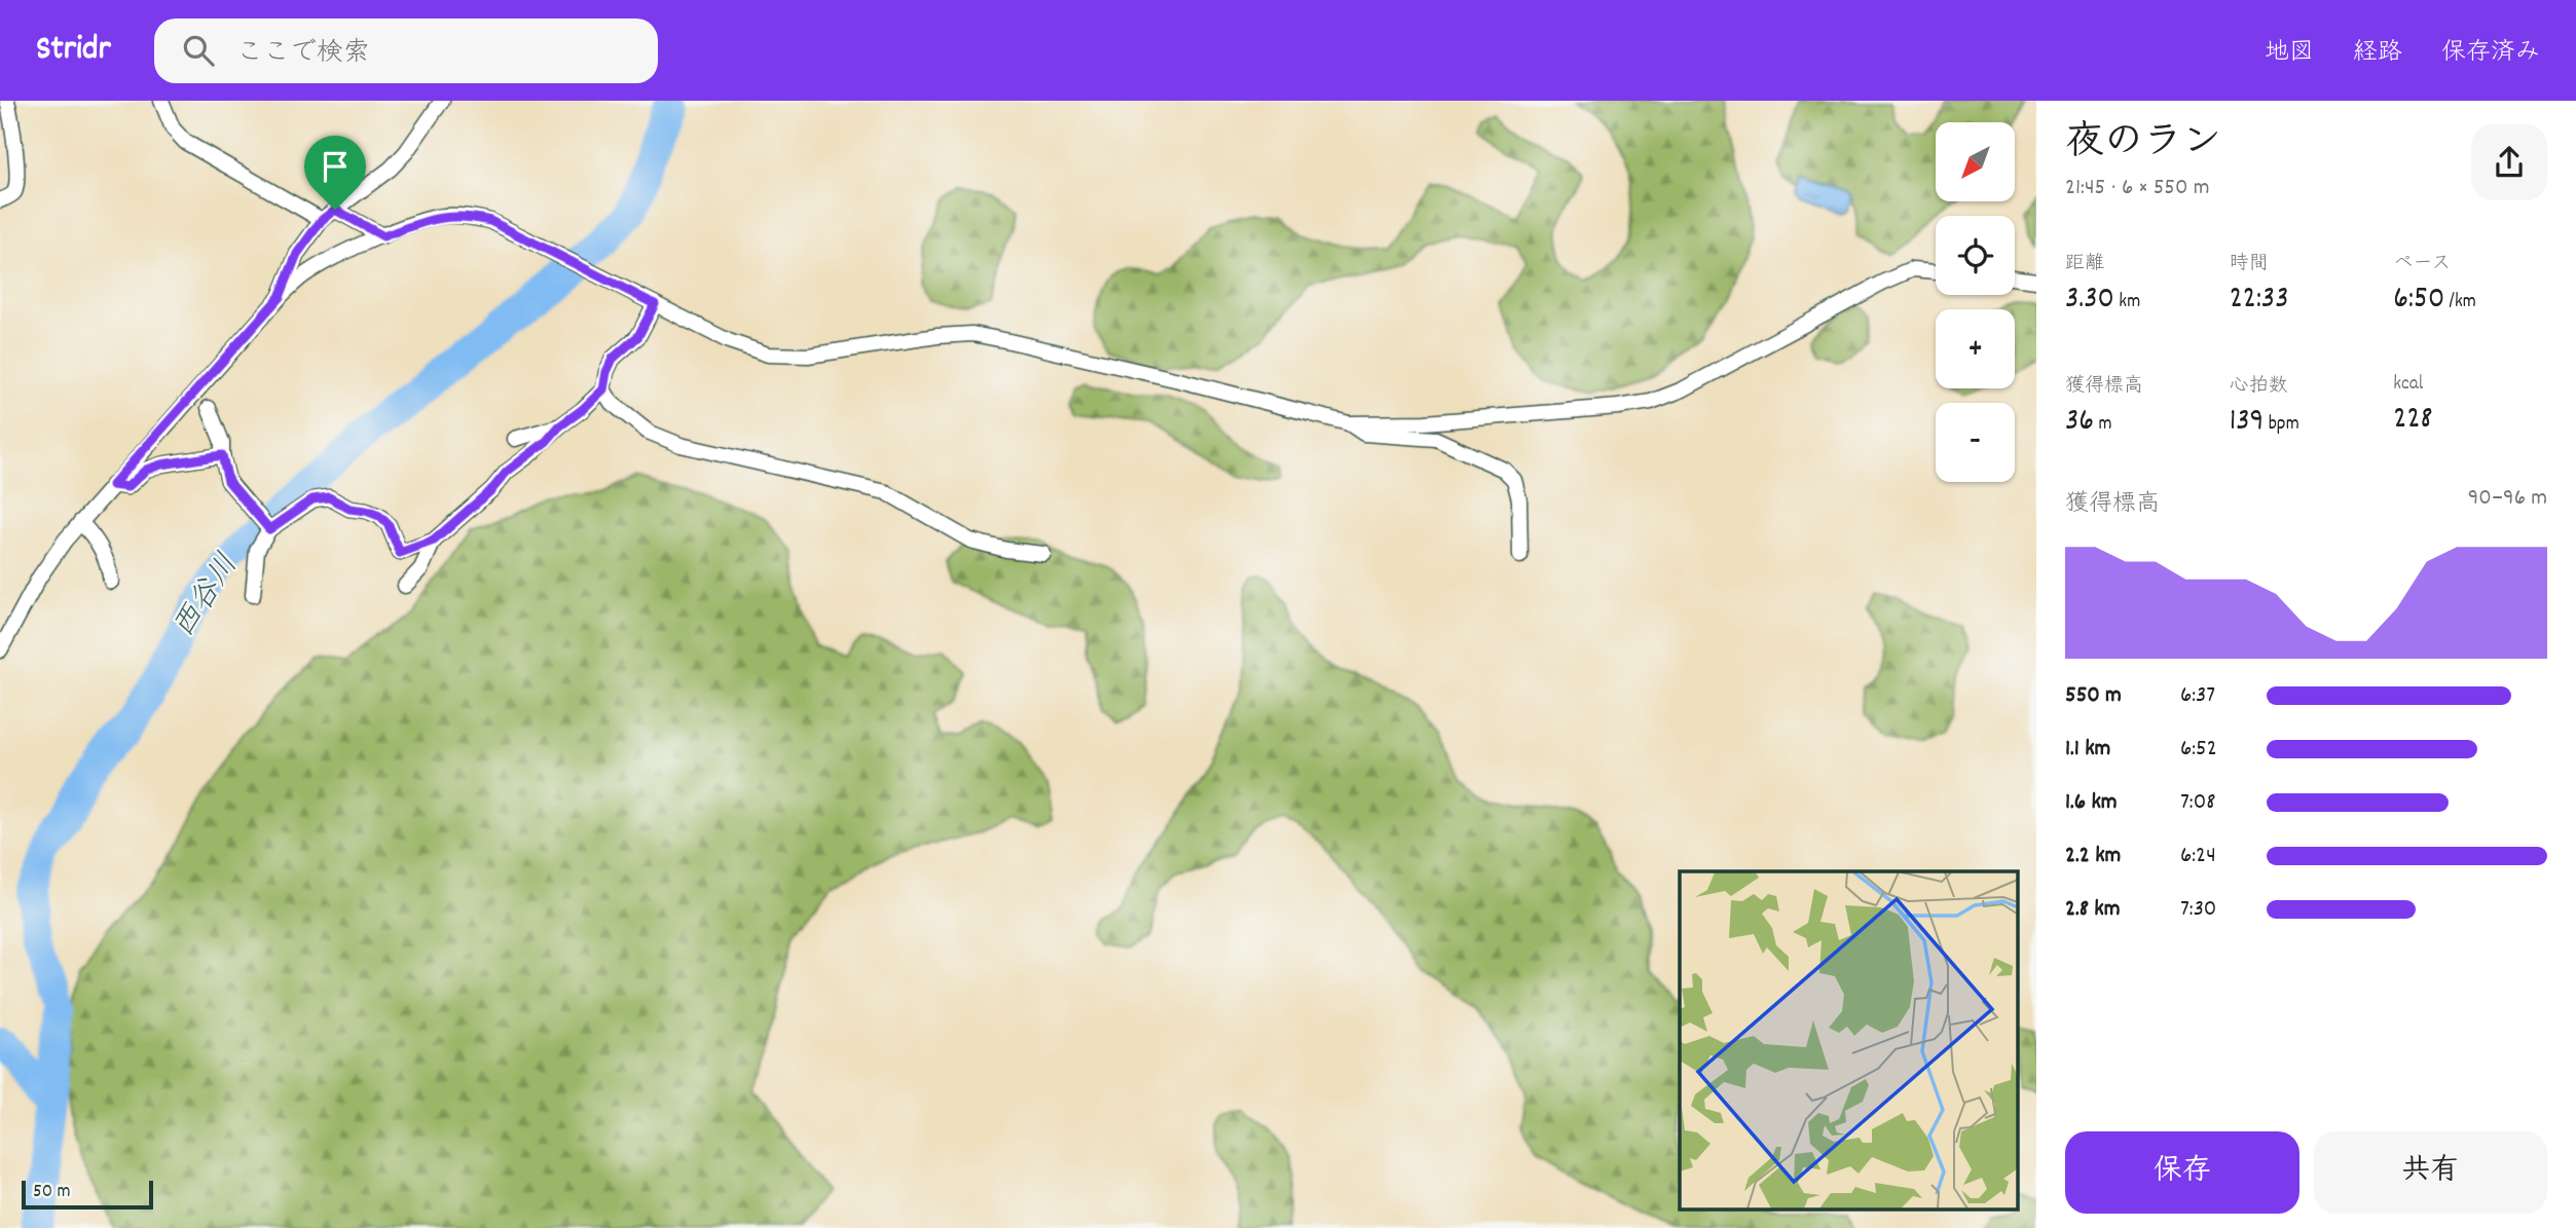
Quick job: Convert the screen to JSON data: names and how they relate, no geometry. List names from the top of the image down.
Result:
{
  "water": ["西谷川"],
  "scale_bar": "50 m",
  "north": "bottom left",
  "page": {
    "header": "Stridr",
    "search": "ここで検索",
    "nav": ["地図", "経路", "保存済み"],
    "heading": ["夜のラン", "21:45 · 6 × 550 m"],
    "map_buttons": ["+", "−"],
    "stats": [
      ["距離", "3.30 km"],
      ["時間", "22:33"],
      ["ペース", "6:50 /km"],
      ["獲得標高", "36 m"],
      ["心拍数", "139 bpm"],
      ["kcal", "228"]
    ],
    "chart": ["獲得標高", "90–96 m"],
    "list": [
      {
        "name": "550 m",
        "note": "6:37"
      },
      {
        "name": "1.1 km",
        "note": "6:52"
      },
      {
        "name": "1.6 km",
        "note": "7:08"
      },
      {
        "name": "2.2 km",
        "note": "6:24"
      },
      {
        "name": "2.8 km",
        "note": "7:30"
      }
    ],
    "buttons": ["保存", "共有"],
    "scale": "50 m"
  }
}
